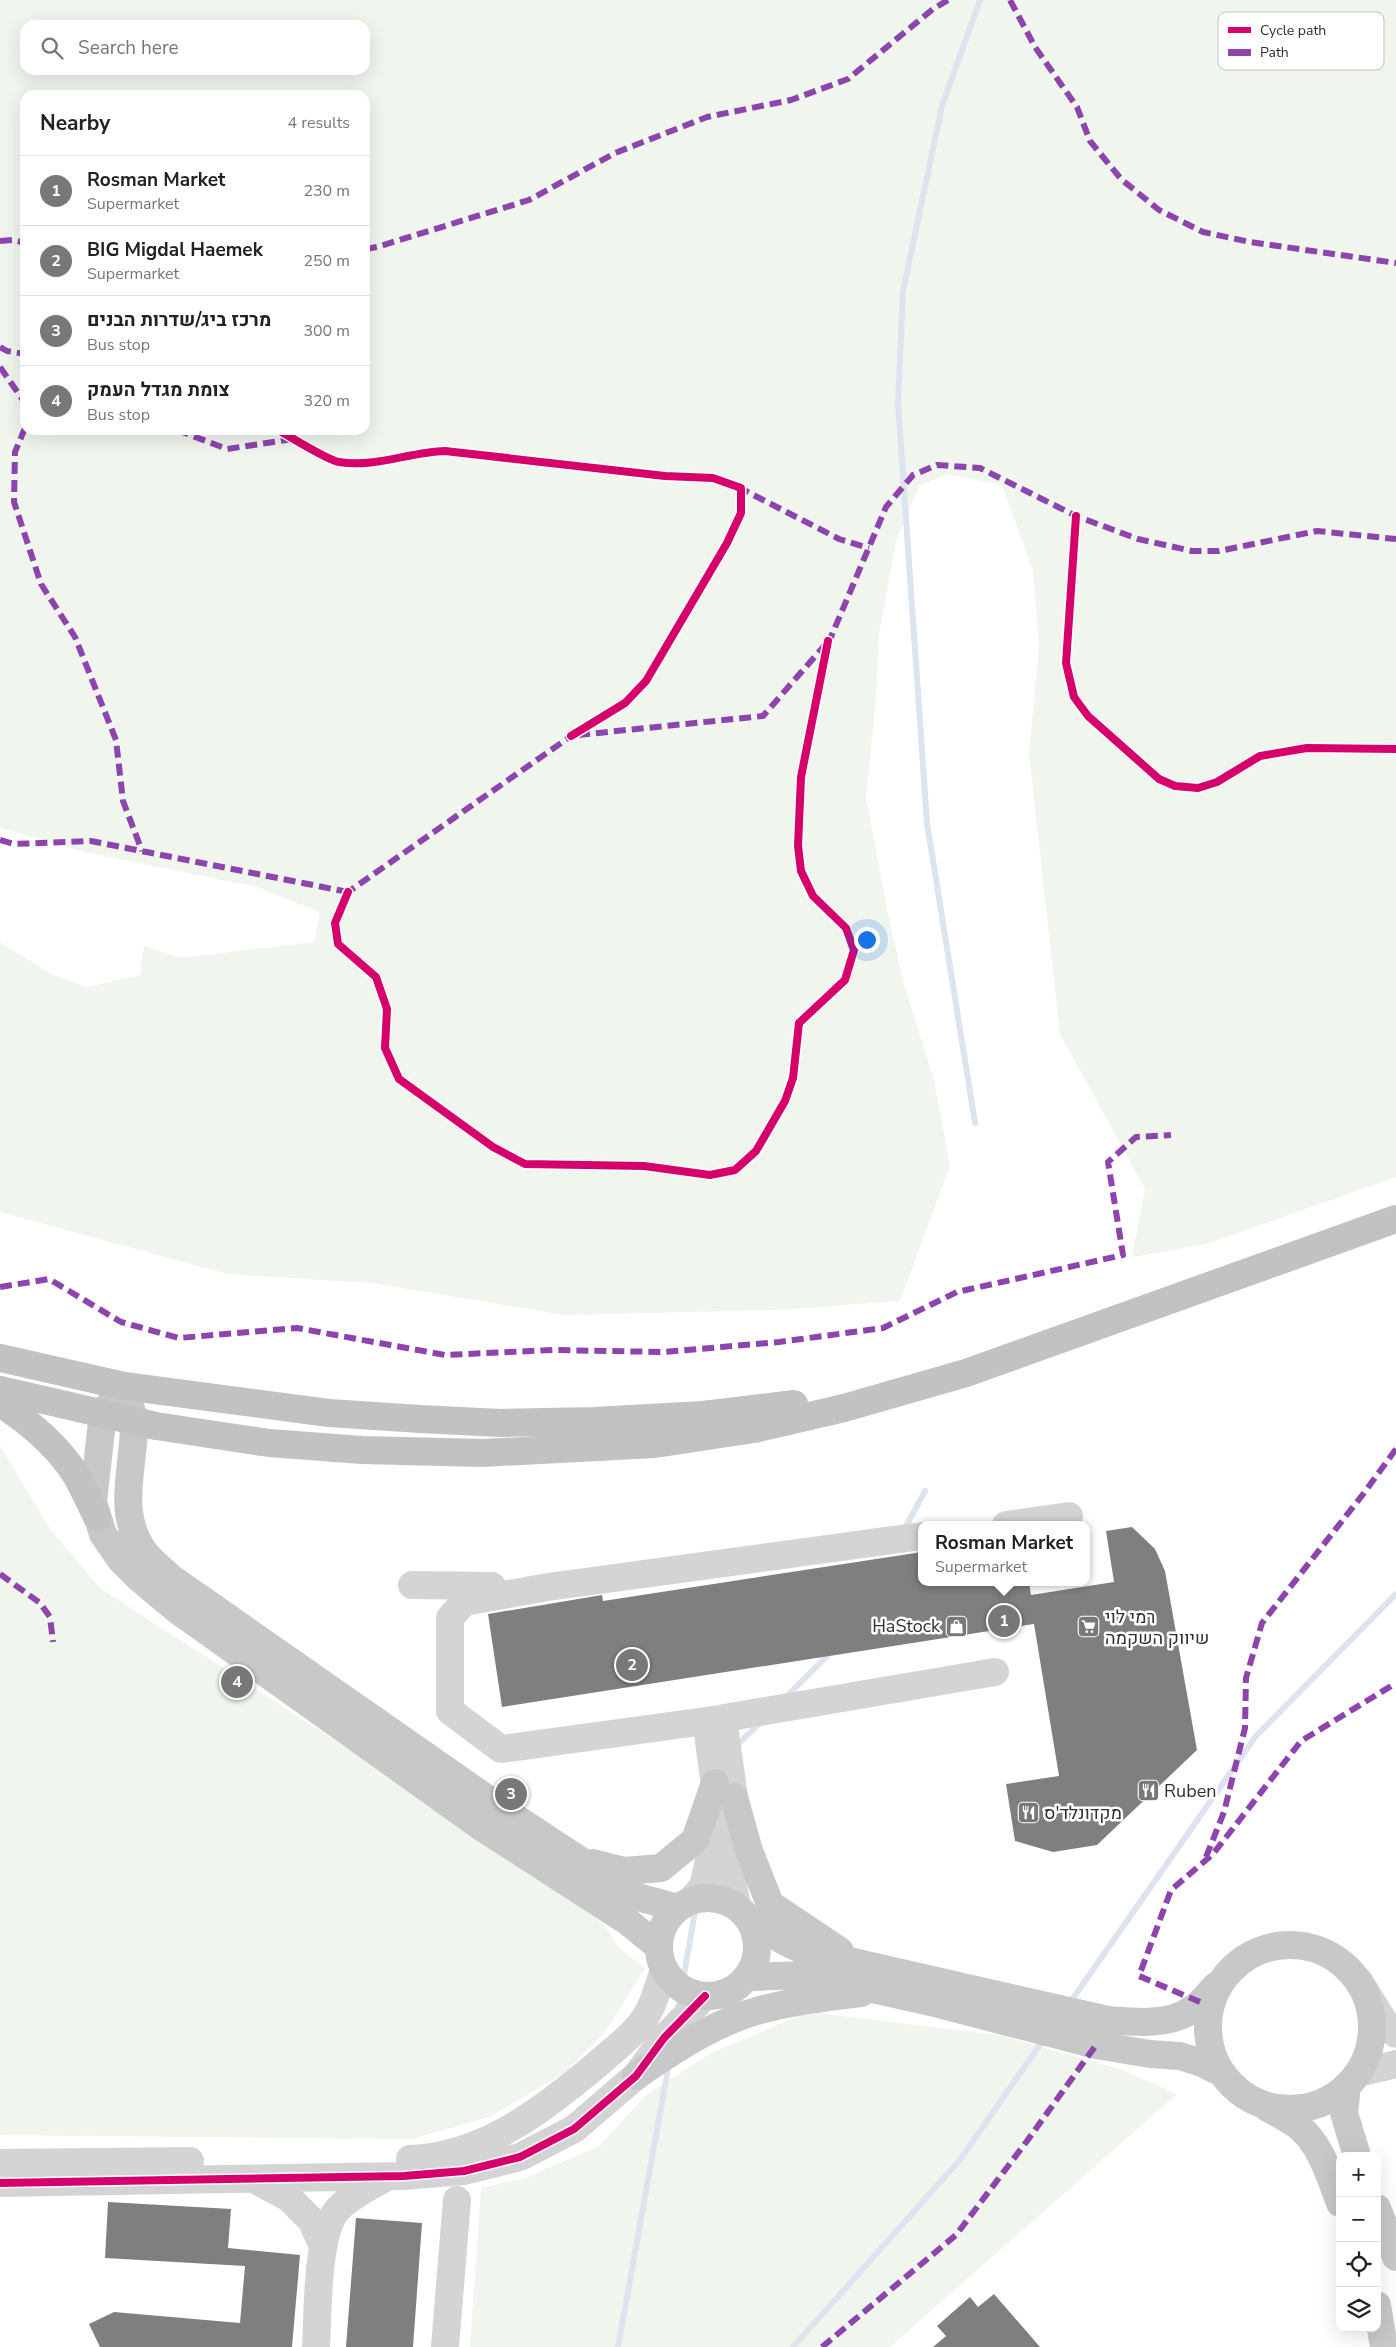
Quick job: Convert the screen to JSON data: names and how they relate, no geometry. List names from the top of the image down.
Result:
{
  "places": {
    "shop": ["HaStock"],
    "supermarket": ["רמי לוי שיווק השקמה"],
    "restaurant": ["Ruben", "מקדונלד'ס"]
  },
  "legend": ["Cycle path", "Path"],
  "page": {
    "search": "Search here",
    "heading": ["Nearby", "4 results"],
    "list": [
      {
        "mark": "1",
        "name": "Rosman Market",
        "note": "Supermarket",
        "value": "230 m"
      },
      {
        "mark": "2",
        "name": "BIG Migdal Haemek",
        "note": "Supermarket",
        "value": "250 m"
      },
      {
        "mark": "3",
        "name": "מרכז ביג/שדרות הבנים",
        "note": "Bus stop",
        "value": "300 m"
      },
      {
        "mark": "4",
        "name": "צומת מגדל העמק",
        "note": "Bus stop",
        "value": "320 m"
      }
    ],
    "popup": ["Rosman Market", "Supermarket"],
    "pins": [
      "1",
      "2",
      "4",
      "3"
    ],
    "map_buttons": ["+", "−"]
  }
}
